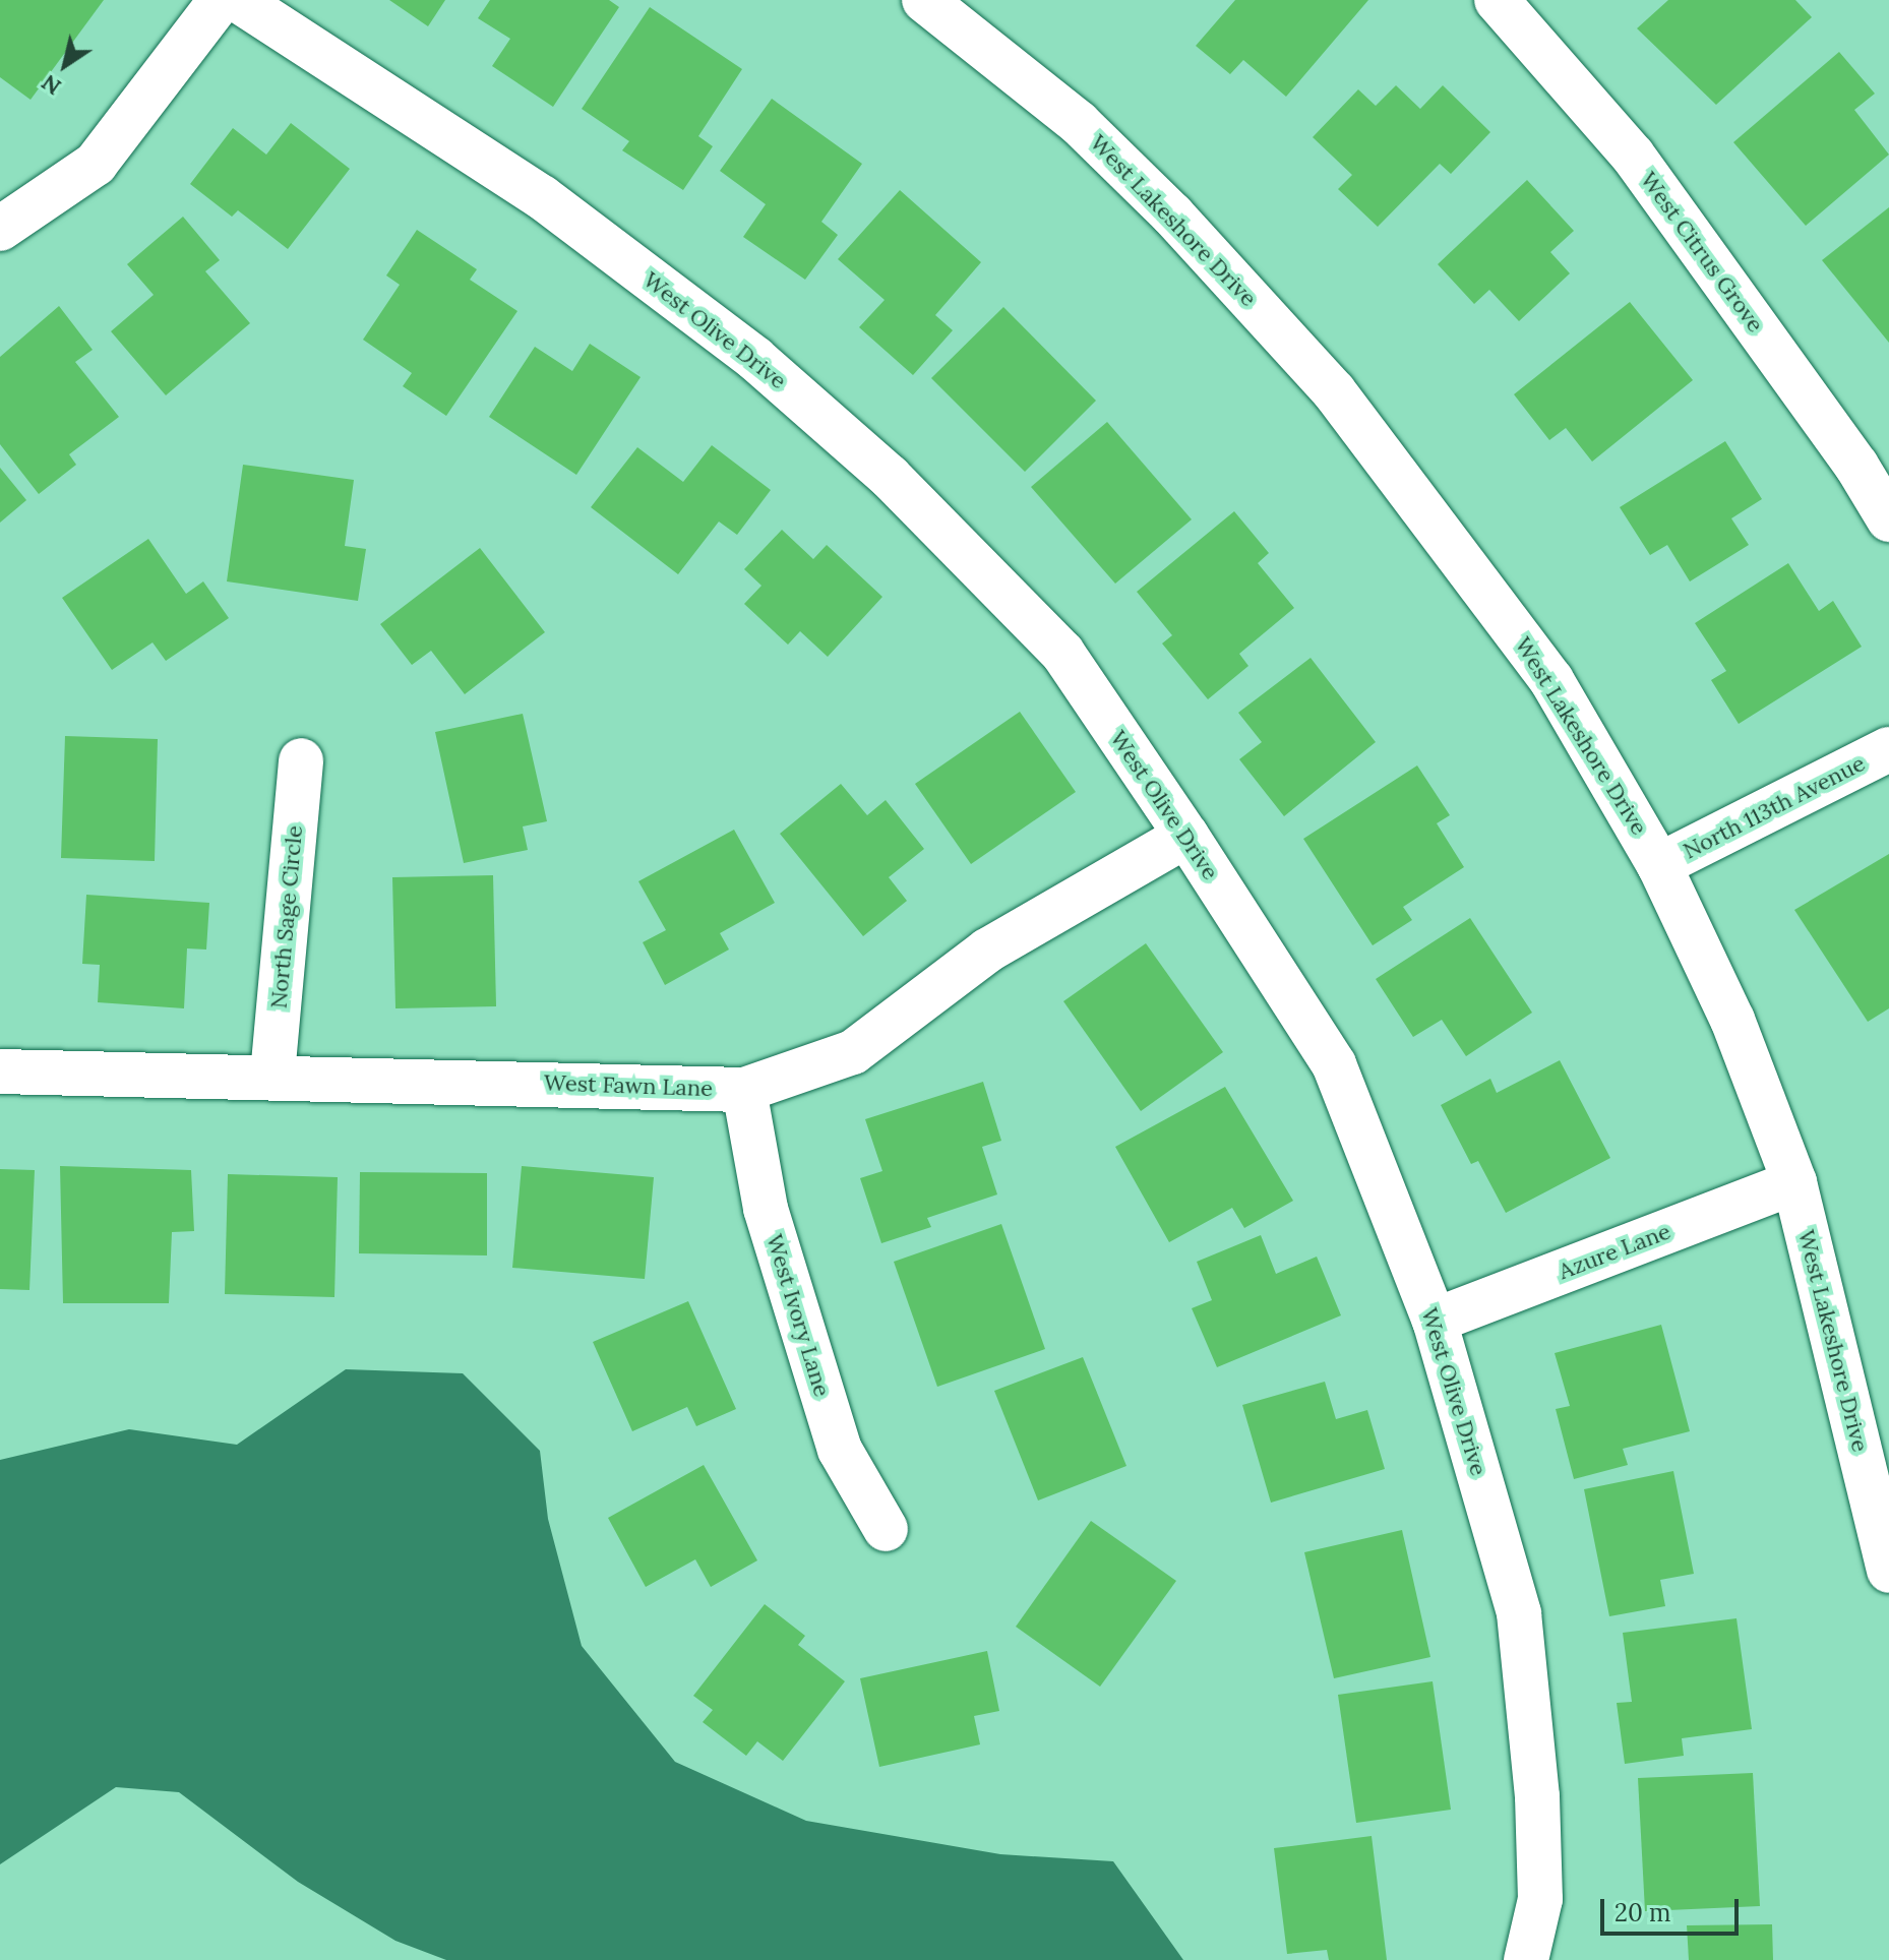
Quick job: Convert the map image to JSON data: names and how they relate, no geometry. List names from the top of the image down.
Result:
{
  "streets": {
    "street": [
      "West Lakeshore Drive",
      "West Citrus Grove",
      "West Olive Drive",
      "North 113th Avenue",
      "North Sage Circle",
      "West Fawn Lane",
      "Azure Lane",
      "West Ivory Lane"
    ]
  },
  "crossings": [
    ["West Lakeshore Drive", "North 113th Avenue"],
    ["West Lakeshore Drive", "Azure Lane"],
    ["West Olive Drive", "West Fawn Lane"],
    ["West Olive Drive", "Azure Lane"],
    ["North Sage Circle", "West Fawn Lane"],
    ["West Fawn Lane", "West Ivory Lane"]
  ],
  "scale_bar": "20 m",
  "north": "bottom left"
}
